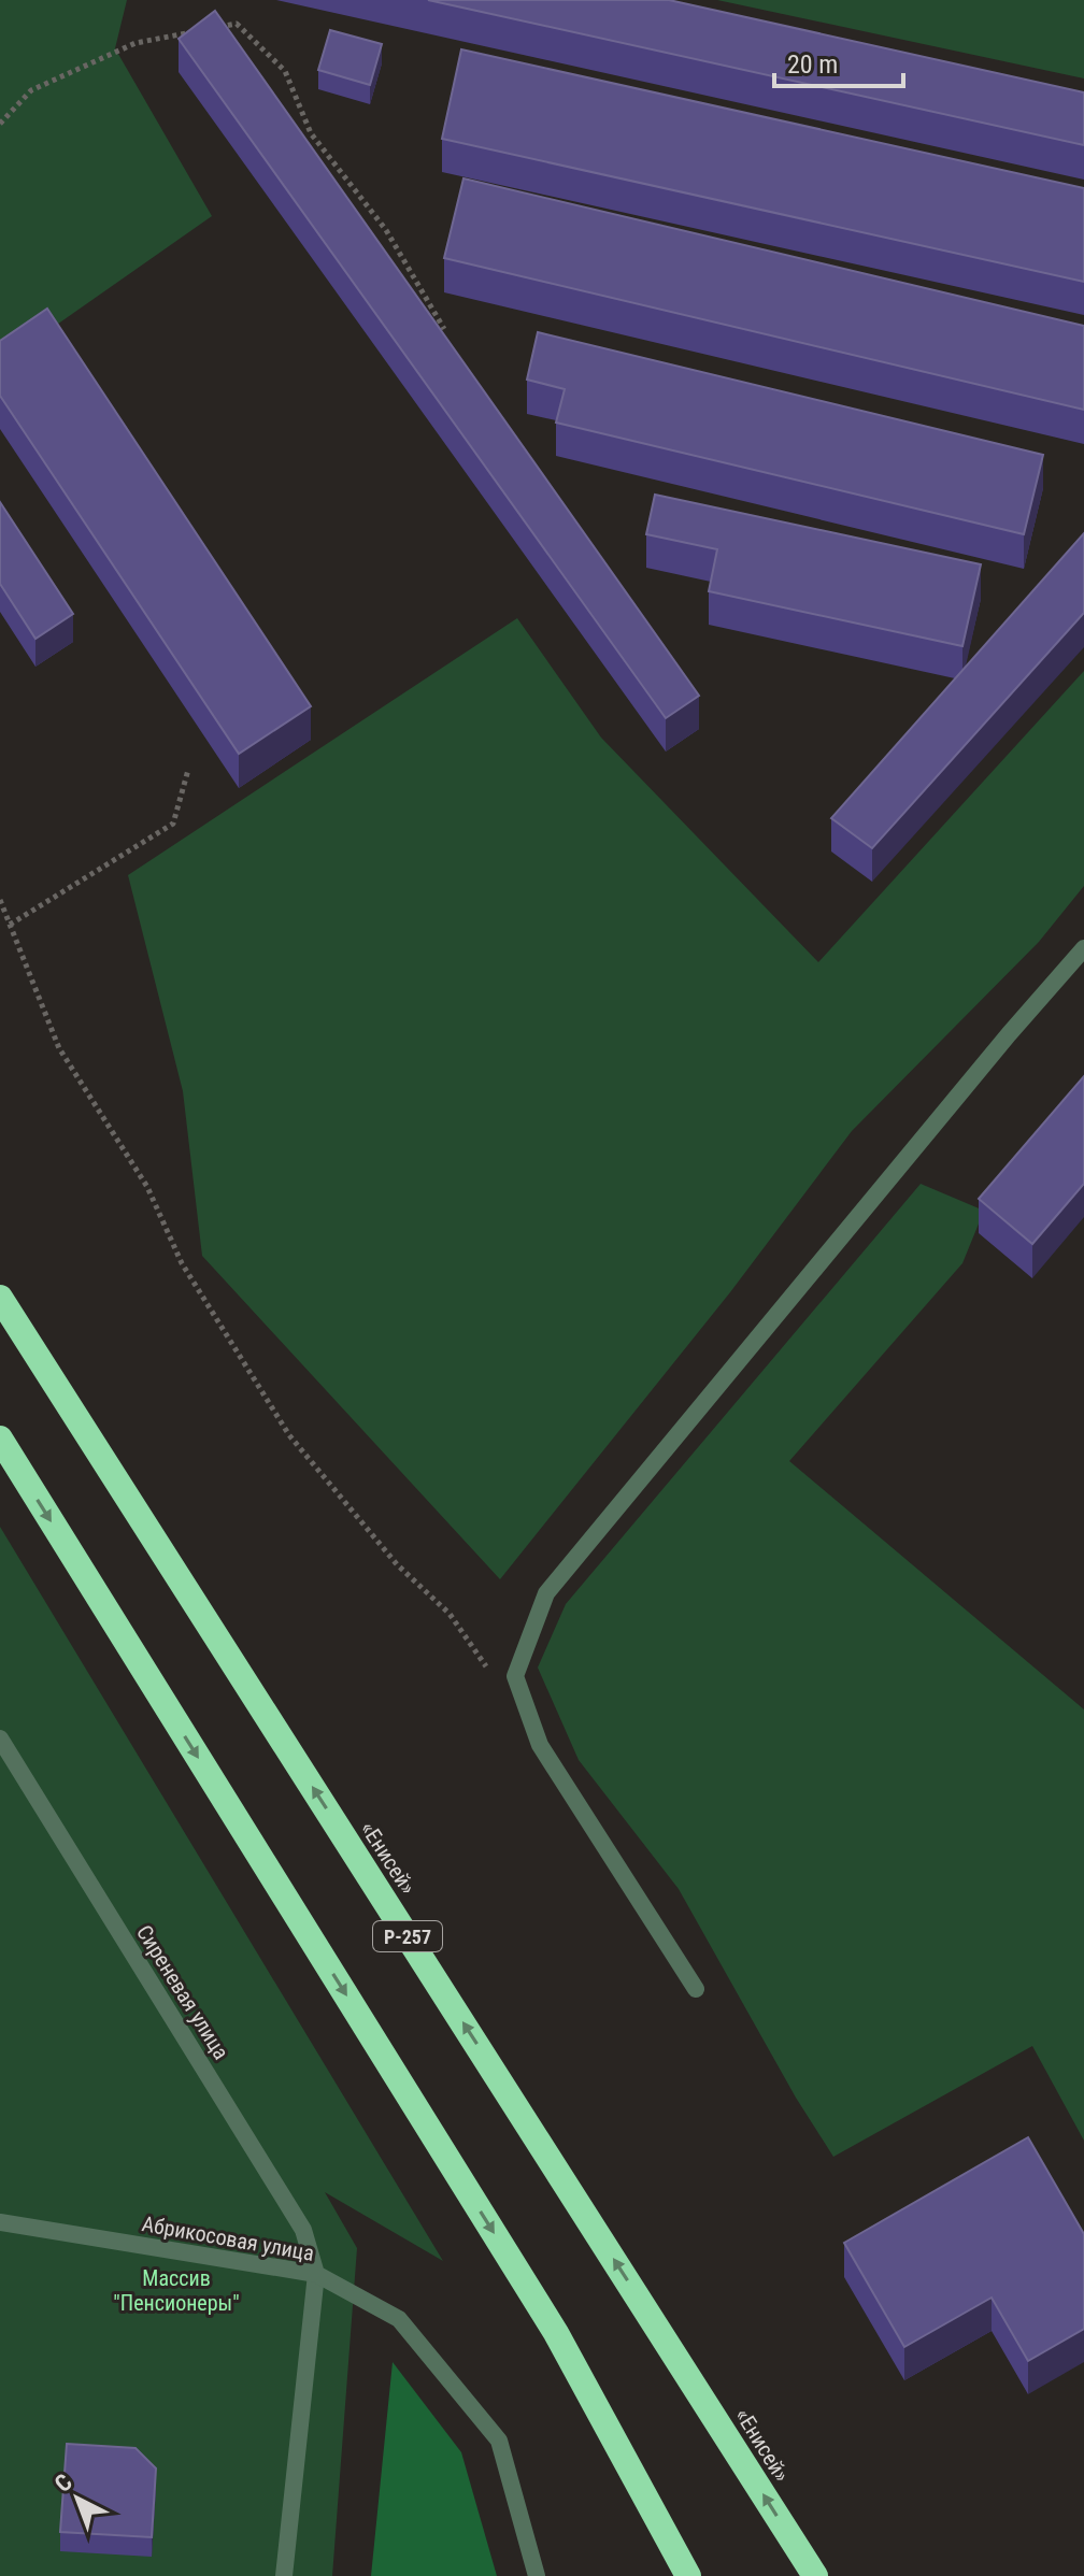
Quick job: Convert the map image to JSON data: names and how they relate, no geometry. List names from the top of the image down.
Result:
{
  "streets": {
    "highway": ["«Енисей»", "Р-257"],
    "street": ["Сиреневая улица", "Абрикосовая улица"]
  },
  "crossings": [
    ["Сиреневая улица", "Абрикосовая улица"]
  ],
  "parks": ["Массив \"Пенсионеры\""],
  "scale_bar": "20 m",
  "north": "top left"
}
